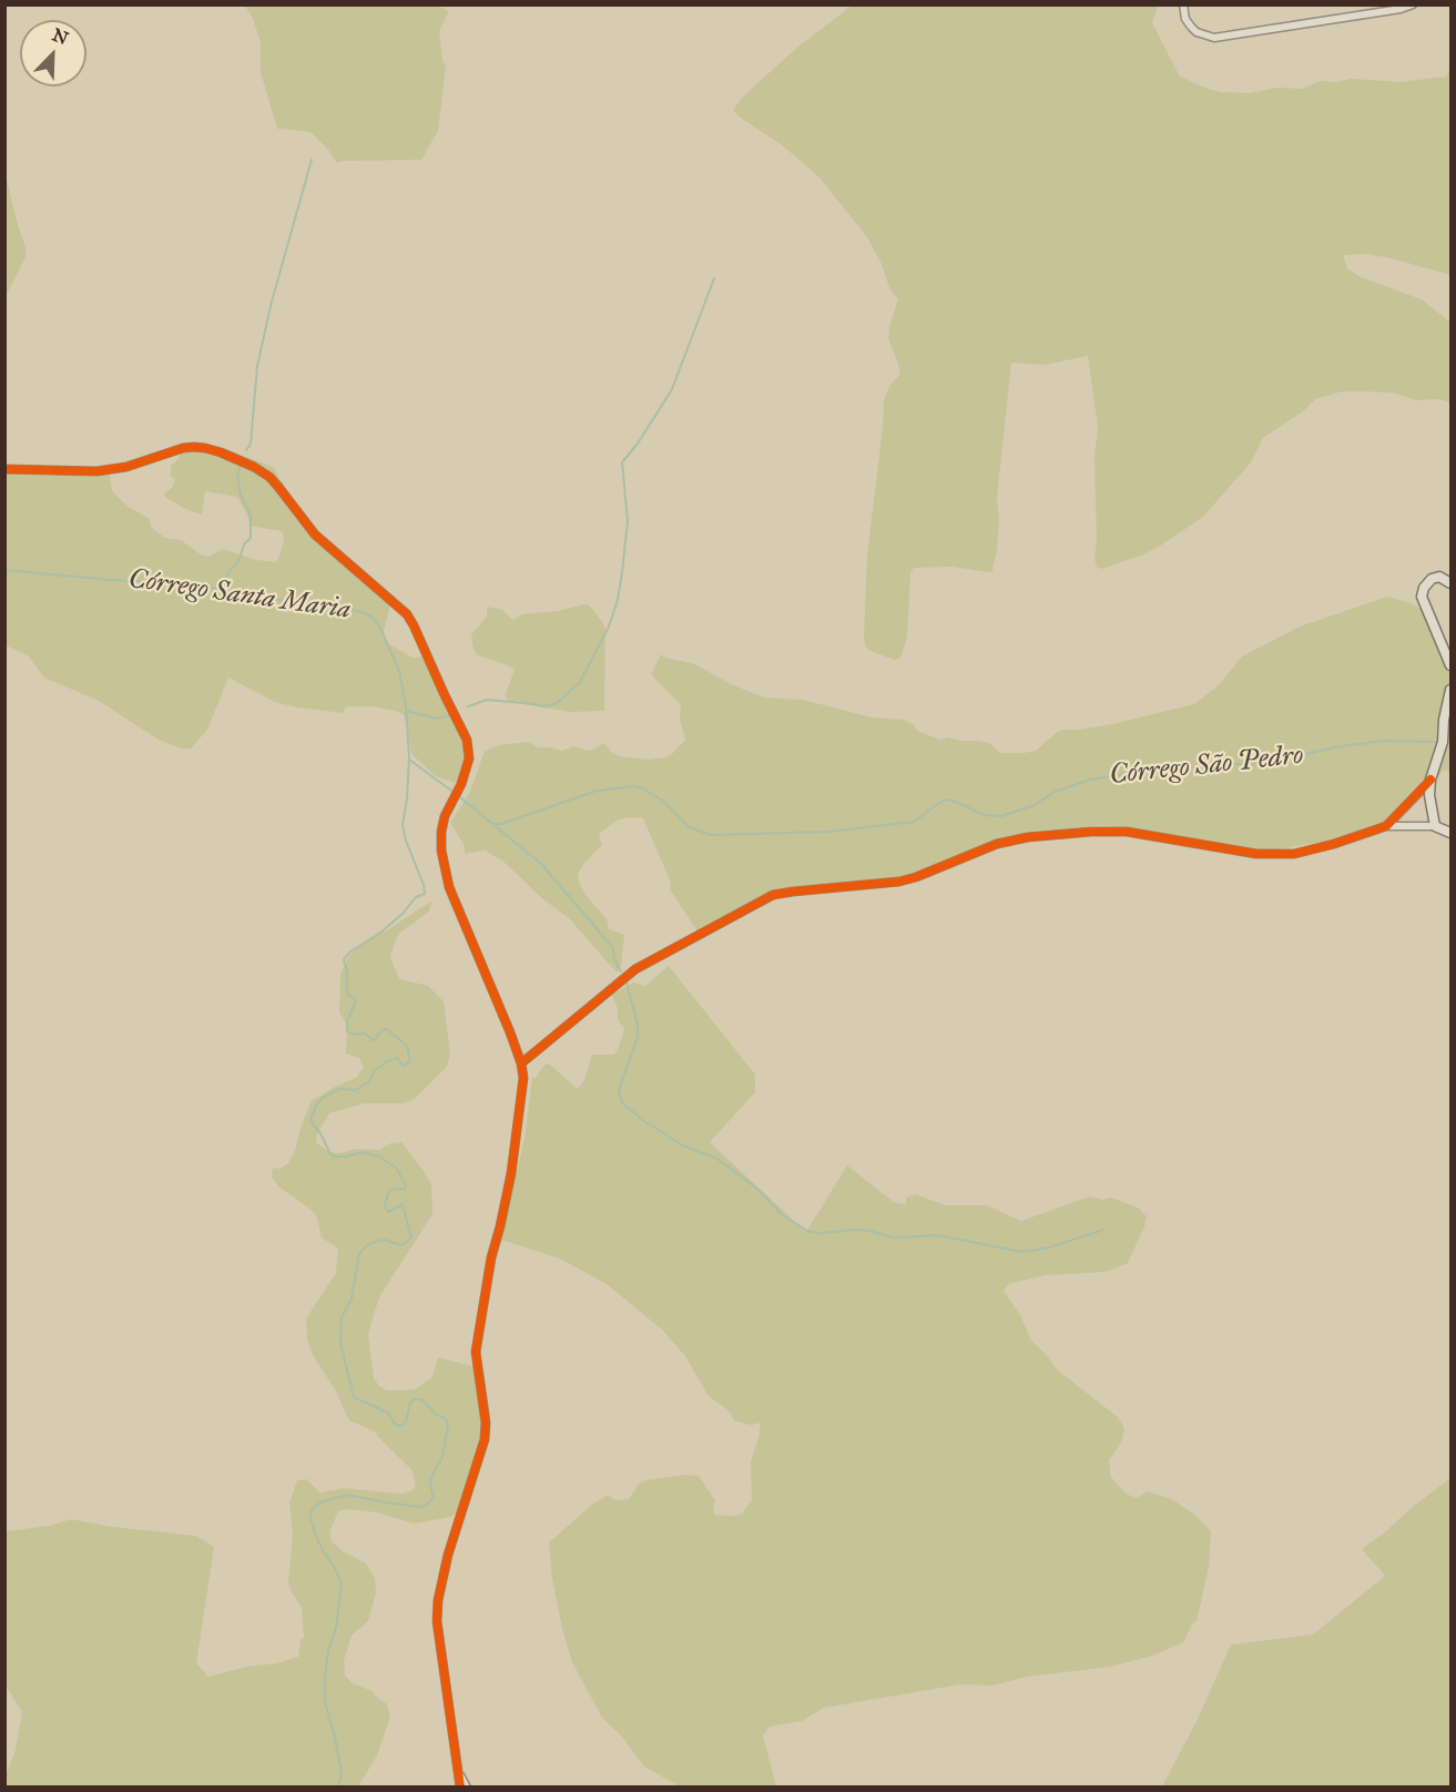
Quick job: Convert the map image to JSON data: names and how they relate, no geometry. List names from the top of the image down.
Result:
{
  "water": ["Córrego Santa Maria", "Córrego São Pedro"],
  "north": "top right"
}
